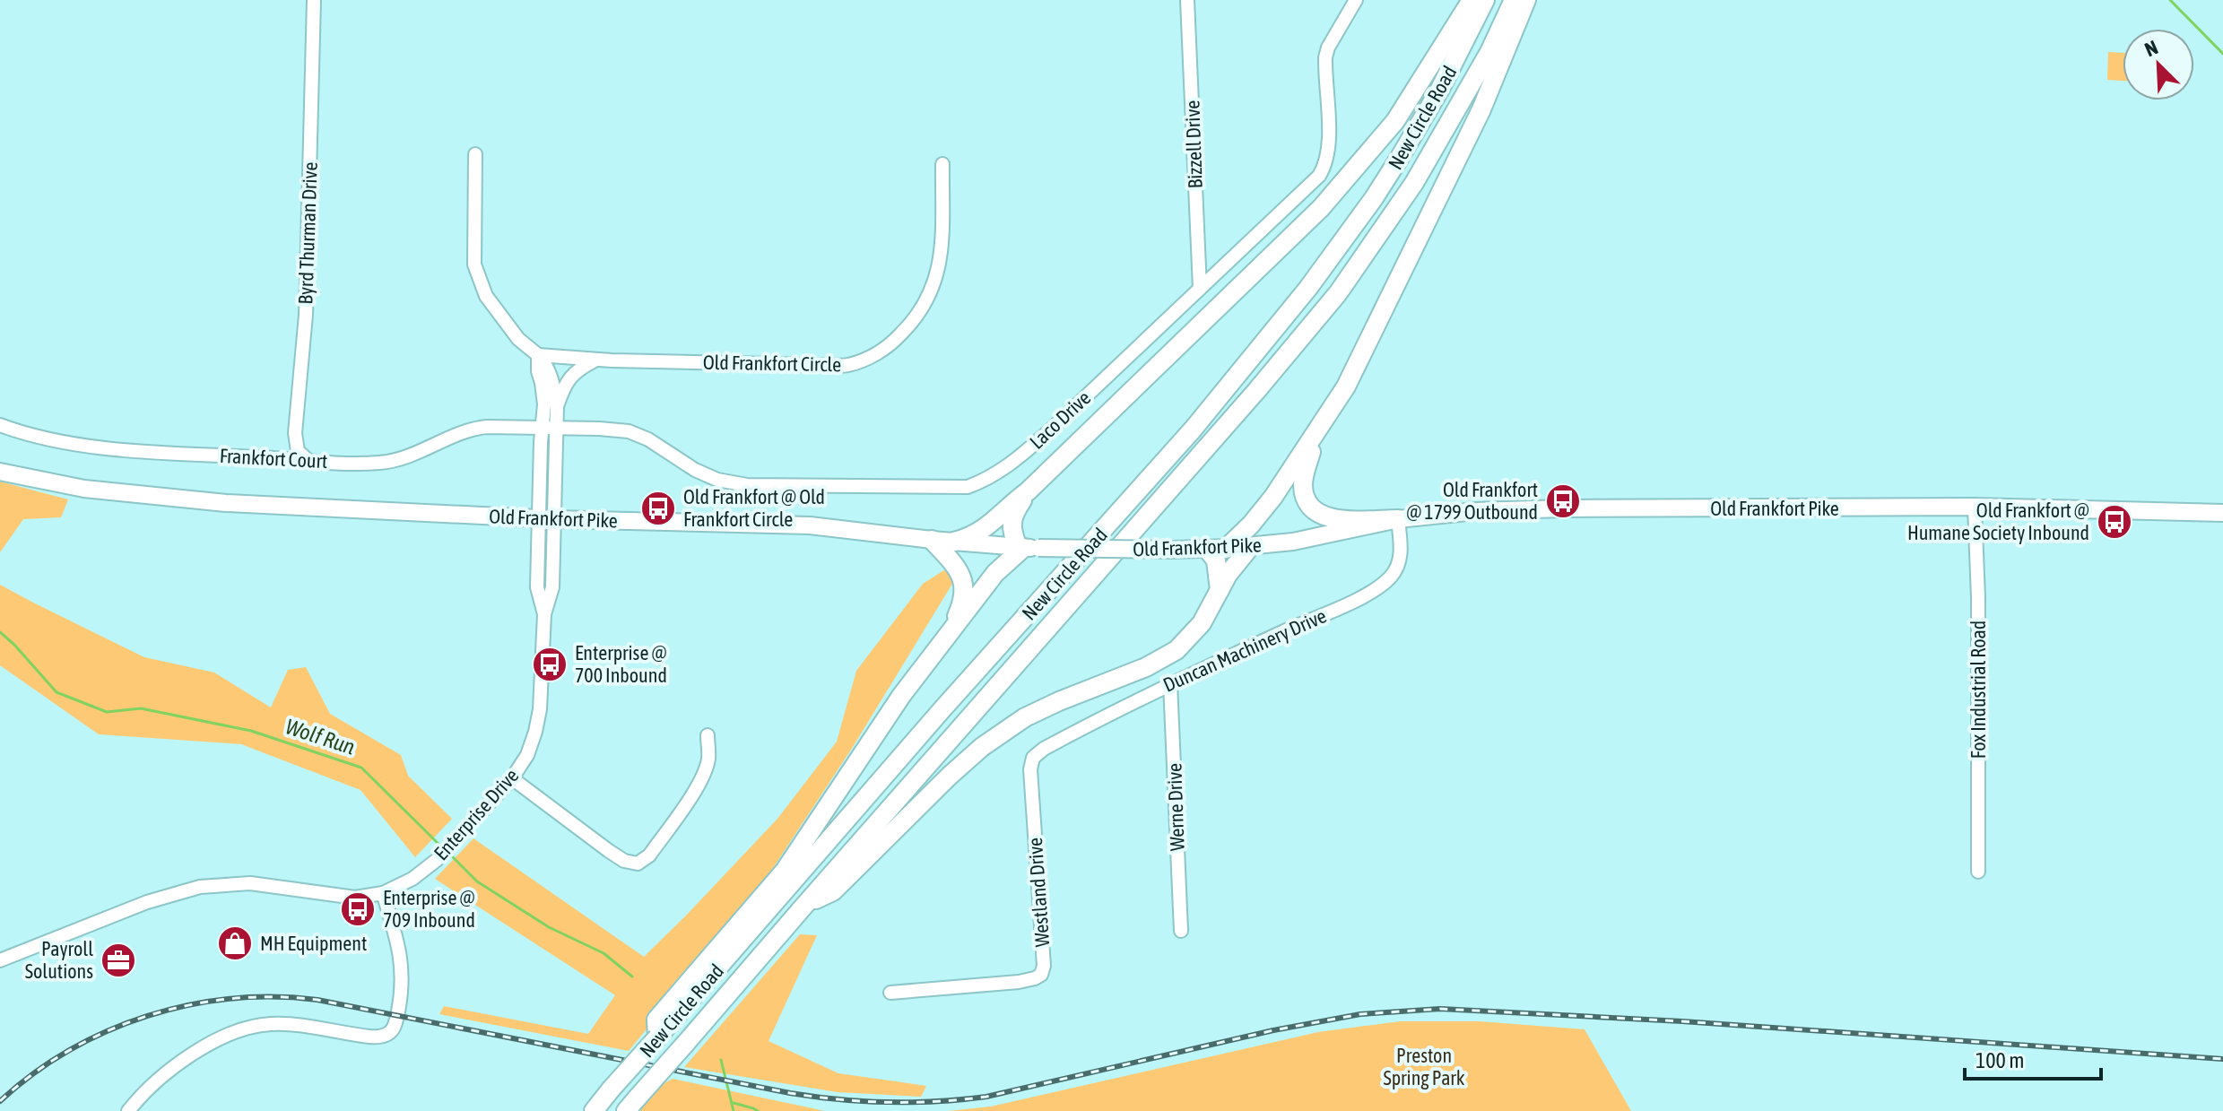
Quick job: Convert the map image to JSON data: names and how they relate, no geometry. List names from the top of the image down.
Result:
{
  "streets": {
    "highway": ["New Circle Road"],
    "main road": ["Old Frankfort Pike"],
    "street": [
      "Bizzell Drive",
      "Byrd Thurman Drive",
      "Old Frankfort Circle",
      "Laco Drive",
      "Frankfort Court",
      "Duncan Machinery Drive",
      "Fox Industrial Road",
      "Werne Drive",
      "Enterprise Drive",
      "Westland Drive"
    ]
  },
  "crossings": [
    ["Bizzell Drive", "Laco Drive"],
    ["Byrd Thurman Drive", "Frankfort Court"],
    ["Laco Drive", "Frankfort Court"],
    ["Old Frankfort Pike", "Duncan Machinery Drive"],
    ["Old Frankfort Pike", "Fox Industrial Road"],
    ["Old Frankfort Pike", "Enterprise Drive"],
    ["Duncan Machinery Drive", "Werne Drive"],
    ["Duncan Machinery Drive", "Westland Drive"]
  ],
  "water": ["Wolf Run"],
  "parks": ["Preston Spring Park"],
  "places": {
    "bus stop": [
      "Old Frankfort @ 1799 Outbound",
      "Old Frankfort @ Old Frankfort Circle",
      "Old Frankfort @ Humane Society Inbound",
      "Enterprise @ 700 Inbound",
      "Enterprise @ 709 Inbound"
    ],
    "shop": ["MH Equipment"],
    "office": ["Payroll Solutions"]
  },
  "scale_bar": "100 m",
  "north": "top left"
}
